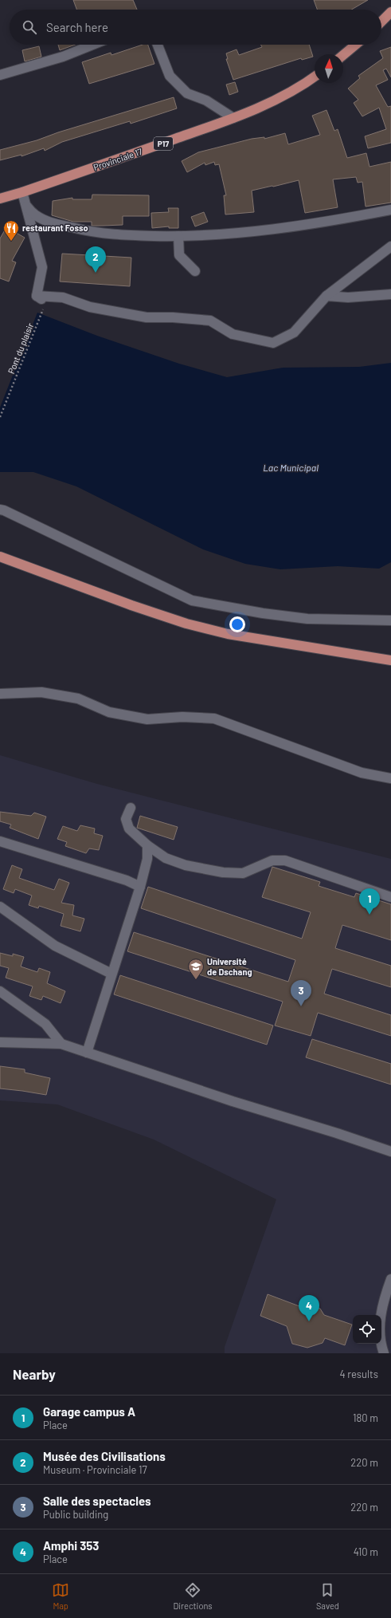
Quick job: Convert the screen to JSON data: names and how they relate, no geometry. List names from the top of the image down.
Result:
{
  "streets": {
    "main road": ["P17", "Provinciale 17"],
    "path": ["Pont du plaisir"]
  },
  "water": ["Lac Municipal"],
  "places": {
    "restaurant": ["restaurant Fosso"],
    "school or university": ["Université de Dschang"]
  },
  "north": "top",
  "page": {
    "search": "Search here",
    "pins": [
      "2",
      "1",
      "3",
      "4"
    ],
    "heading": ["Nearby", "4 results"],
    "list": [
      {
        "mark": "1",
        "name": "Garage campus A",
        "note": "Place",
        "value": "180 m"
      },
      {
        "mark": "2",
        "name": "Musée des Civilisations",
        "note": "Museum · Provinciale 17",
        "value": "220 m"
      },
      {
        "mark": "3",
        "name": "Salle des spectacles",
        "note": "Public building",
        "value": "220 m"
      },
      {
        "mark": "4",
        "name": "Amphi 353",
        "note": "Place",
        "value": "410 m"
      }
    ],
    "nav": ["Map", "Directions", "Saved"]
  }
}
